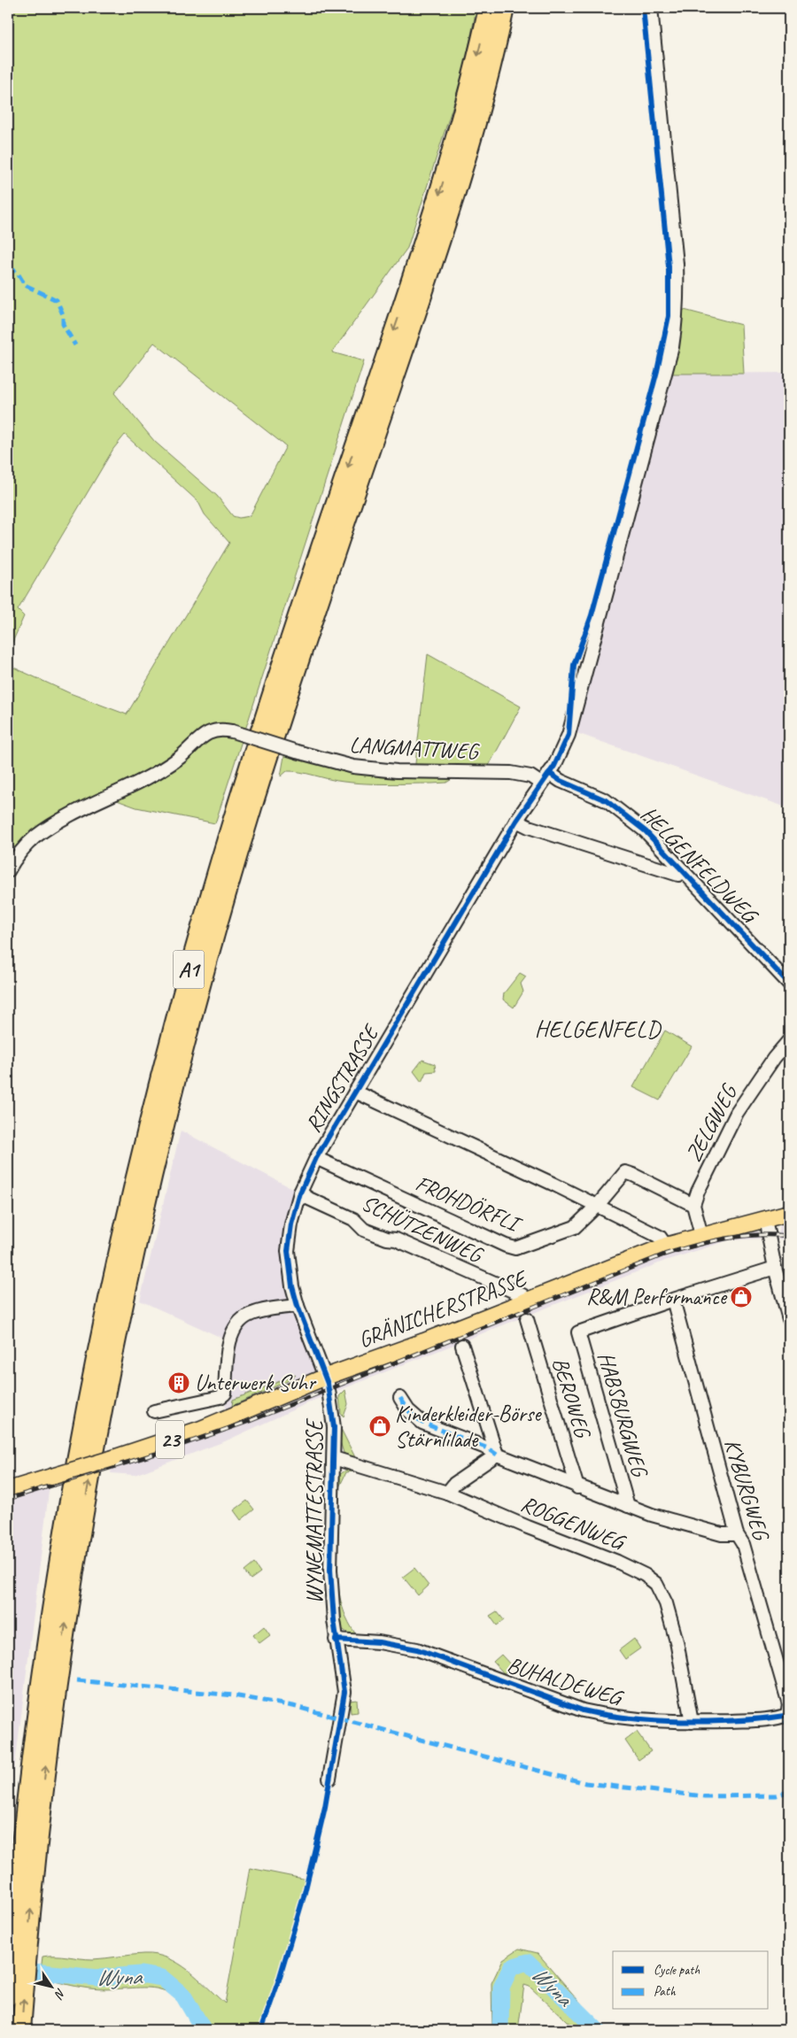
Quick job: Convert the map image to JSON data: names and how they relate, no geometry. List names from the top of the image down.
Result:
{
  "streets": {
    "highway": ["A1"],
    "main road": ["GRÄNICHERSTRASSE", "23"],
    "street": [
      "LANGMATTWEG",
      "HELGENFELDWEG",
      "RINGSTRASSE",
      "ZELGWEG",
      "FROHDÖRFLI",
      "SCHÜTZENWEG",
      "BEROWEG",
      "HABSBURGWEG",
      "KYBURGWEG",
      "WYNEMATTESTRASSE",
      "ROGGENWEG",
      "BUHALDEWEG"
    ]
  },
  "crossings": [
    ["LANGMATTWEG", "RINGSTRASSE"],
    ["HELGENFELDWEG", "RINGSTRASSE"],
    ["RINGSTRASSE", "FROHDÖRFLI"],
    ["RINGSTRASSE", "SCHÜTZENWEG"],
    ["RINGSTRASSE", "GRÄNICHERSTRASSE"],
    ["RINGSTRASSE", "WYNEMATTESTRASSE"],
    ["ZELGWEG", "FROHDÖRFLI"],
    ["SCHÜTZENWEG", "GRÄNICHERSTRASSE"],
    ["GRÄNICHERSTRASSE", "WYNEMATTESTRASSE"],
    ["HABSBURGWEG", "KYBURGWEG"],
    ["KYBURGWEG", "BUHALDEWEG"],
    ["WYNEMATTESTRASSE", "ROGGENWEG"],
    ["WYNEMATTESTRASSE", "BUHALDEWEG"],
    ["ROGGENWEG", "BUHALDEWEG"]
  ],
  "districts": ["HELGENFELD"],
  "water": ["Wyna"],
  "places": {
    "shop": ["R&M Performance", "Kinderkleider-Börse Stärnlilade"],
    "building": ["Unterwerk Suhr"]
  },
  "legend": ["Cycle path", "Path"],
  "north": "bottom right"
}
